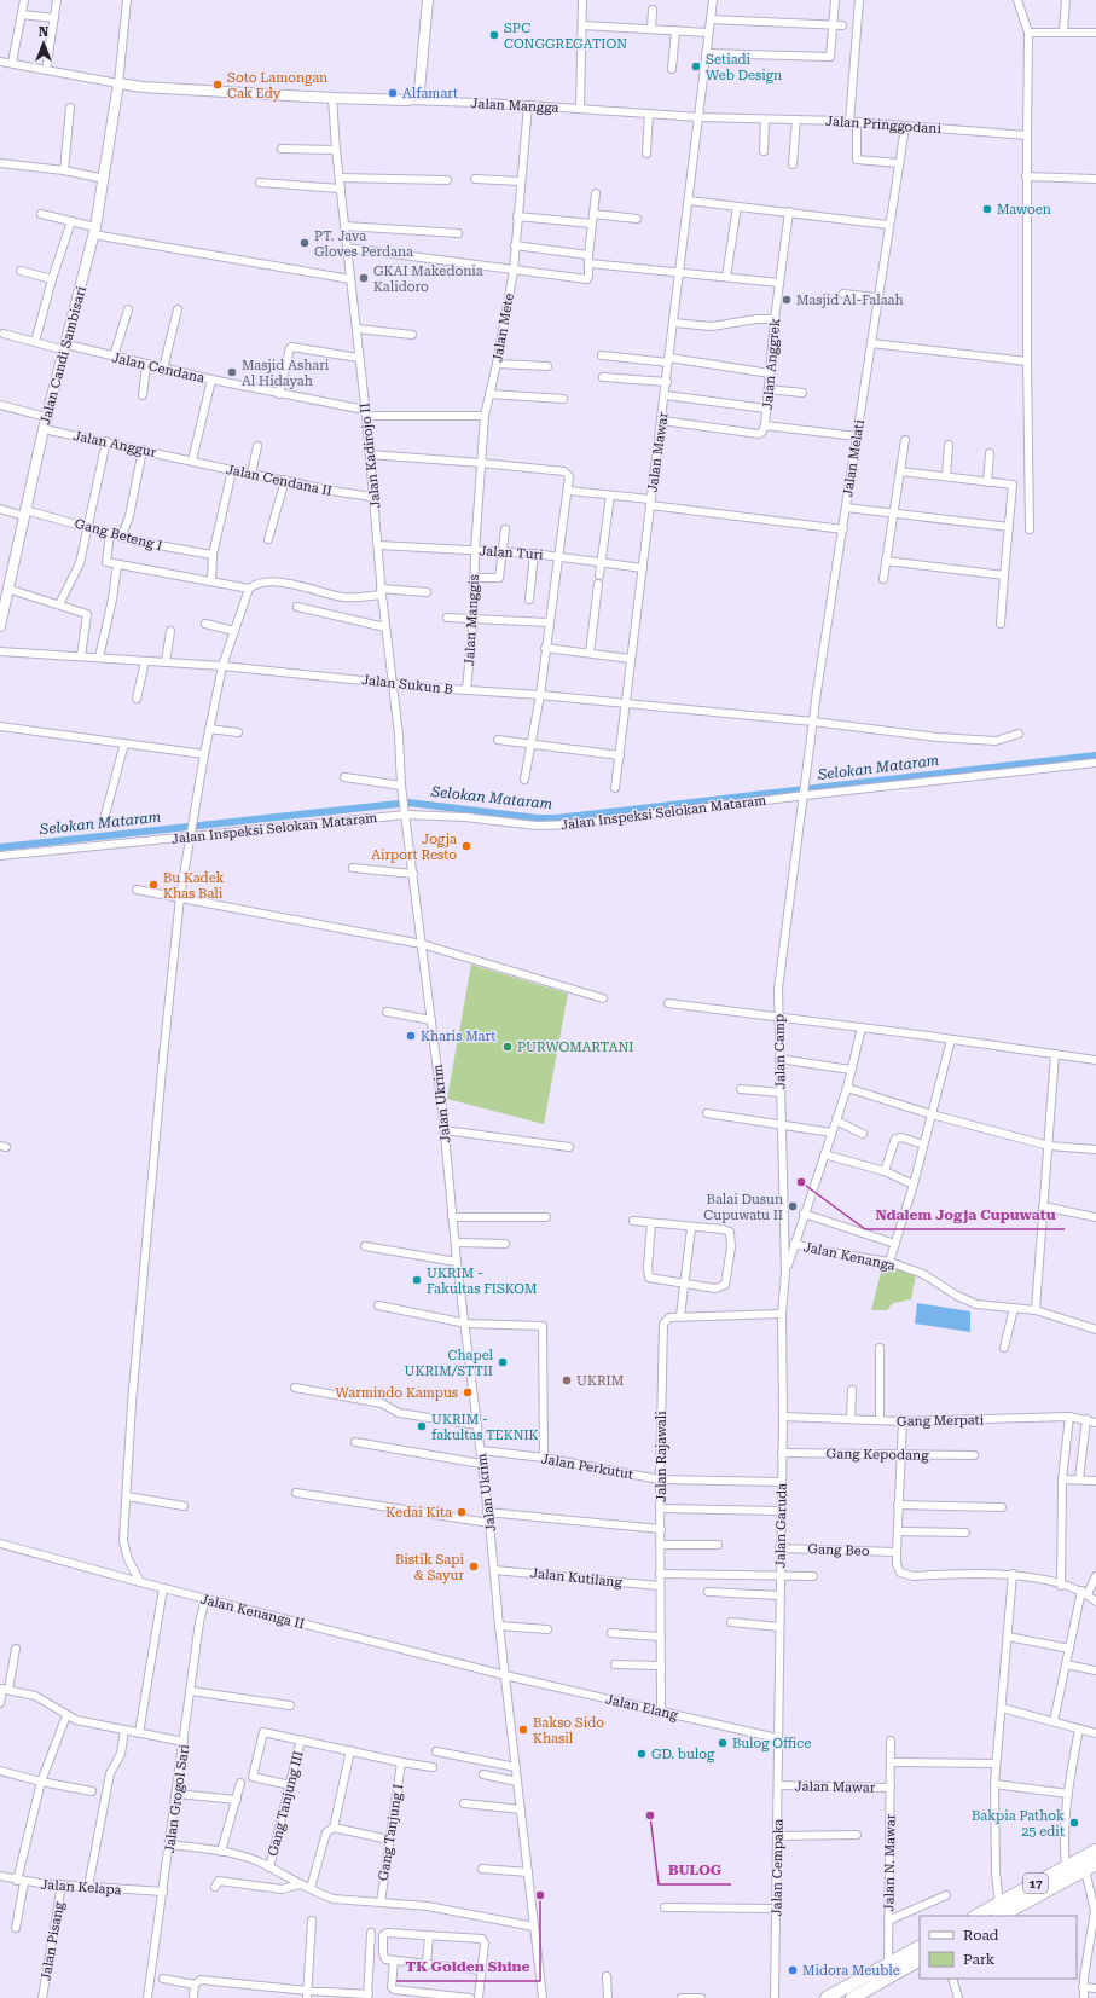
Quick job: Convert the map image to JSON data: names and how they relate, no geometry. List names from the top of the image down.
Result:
{
  "streets": {
    "highway": ["17"],
    "street": [
      "Jalan Mangga",
      "Jalan Pringgodani",
      "Jalan Mete",
      "Jalan Candi Sambisari",
      "Jalan Anggrek",
      "Jalan Cendana",
      "Jalan Anggur",
      "Jalan Mawar",
      "Jalan Kadirojo II",
      "Jalan Melati",
      "Jalan Cendana II",
      "Gang Beteng I",
      "Jalan Turi",
      "Jalan Manggis",
      "Jalan Sukun B",
      "Jalan Inspeksi Selokan Mataram",
      "Jalan Camp",
      "Jalan Ukrim",
      "Jalan Kenanga",
      "Gang Merpati",
      "Gang Kepodang",
      "Jalan Rajawali",
      "Jalan Perkutut",
      "Jalan Garuda",
      "Gang Beo",
      "Jalan Kutilang",
      "Jalan Kenanga II",
      "Jalan Elang",
      "Jalan Grogol Sari",
      "Gang Tanjung III",
      "Gang Tanjung I",
      "Jalan N. Mawar",
      "Jalan Cempaka",
      "Jalan Kelapa",
      "Jalan Pisang"
    ]
  },
  "crossings": [
    ["Jalan Mangga", "Jalan Pringgodani"],
    ["Jalan Mangga", "Jalan Mete"],
    ["Jalan Mangga", "Jalan Candi Sambisari"],
    ["Jalan Mangga", "Jalan Mawar"],
    ["Jalan Mangga", "Jalan Kadirojo II"],
    ["Jalan Pringgodani", "Jalan Mawar"],
    ["Jalan Pringgodani", "Jalan Melati"],
    ["Jalan Mete", "Jalan Cendana"],
    ["Jalan Mete", "Jalan Turi"],
    ["Jalan Mete", "Jalan Manggis"],
    ["Jalan Candi Sambisari", "Jalan Cendana"],
    ["Jalan Candi Sambisari", "Jalan Anggur"],
    ["Jalan Candi Sambisari", "Gang Beteng I"],
    ["Jalan Anggrek", "Jalan Melati"],
    ["Jalan Cendana", "Jalan Kadirojo II"],
    ["Jalan Anggur", "Jalan Cendana II"],
    ["Jalan Mawar", "Jalan Turi"],
    ["Jalan Mawar", "Jalan Sukun B"],
    ["Jalan Mawar", "Jalan N. Mawar"],
    ["Jalan Mawar", "Jalan Cempaka"],
    ["Jalan Kadirojo II", "Jalan Cendana II"],
    ["Jalan Kadirojo II", "Jalan Turi"],
    ["Jalan Kadirojo II", "Jalan Sukun B"],
    ["Jalan Kadirojo II", "Jalan Inspeksi Selokan Mataram"],
    ["Jalan Kadirojo II", "Jalan Ukrim"],
    ["Jalan Melati", "Jalan Sukun B"],
    ["Jalan Melati", "Jalan Inspeksi Selokan Mataram"],
    ["Jalan Melati", "Jalan Camp"],
    ["Jalan Turi", "Jalan Manggis"],
    ["Jalan Manggis", "Jalan Sukun B"],
    ["Jalan Inspeksi Selokan Mataram", "Jalan Camp"],
    ["Jalan Inspeksi Selokan Mataram", "Jalan Ukrim"],
    ["Jalan Camp", "Jalan Garuda"],
    ["Jalan Ukrim", "Jalan Perkutut"],
    ["Jalan Ukrim", "Jalan Kutilang"],
    ["Jalan Ukrim", "Jalan Kenanga II"],
    ["Jalan Ukrim", "Jalan Elang"],
    ["Gang Merpati", "Jalan Garuda"],
    ["Gang Kepodang", "Jalan Garuda"],
    ["Jalan Rajawali", "Jalan Perkutut"],
    ["Jalan Rajawali", "Jalan Kutilang"],
    ["Jalan Rajawali", "Jalan Elang"],
    ["Jalan Perkutut", "Jalan Garuda"],
    ["Jalan Garuda", "Gang Beo"],
    ["Jalan Garuda", "Jalan Elang"],
    ["Jalan Garuda", "Jalan Cempaka"],
    ["Jalan Kenanga II", "Jalan Elang"],
    ["Jalan Kenanga II", "Jalan Grogol Sari"],
    ["Jalan Elang", "Jalan Cempaka"],
    ["Jalan Grogol Sari", "Jalan Kelapa"],
    ["Jalan Kelapa", "Jalan Pisang"]
  ],
  "water": ["Selokan Mataram"],
  "places": [
    "SPC CONGGREGATION",
    "Setiadi Web Design",
    "Soto Lamongan Cak Edy",
    "Alfamart",
    "Mawoen",
    "PT. Java Gloves Perdana",
    "GKAI Makedonia Kalidoro",
    "Masjid Al-Falaah",
    "Masjid Ashari Al Hidayah",
    "Jogja Airport Resto",
    "Bu Kadek Khas Bali",
    "Kharis Mart",
    "PURWOMARTANI",
    "Ndalem Jogja Cupuwatu",
    "Balai Dusun Cupuwatu II",
    "UKRIM - Fakultas FISKOM",
    "Chapel UKRIM/STTII",
    "UKRIM",
    "Warmindo Kampus",
    "UKRIM - fakultas TEKNIK",
    "Kedai Kita",
    "Bistik Sapi & Sayur",
    "Bakso Sido Khasil",
    "Bulog Office",
    "GD. bulog",
    "BULOG",
    "Bakpia Pathok 25 edit",
    "TK Golden Shine",
    "Midora Meuble"
  ],
  "legend": ["Road", "Park"],
  "north": "top"
}
